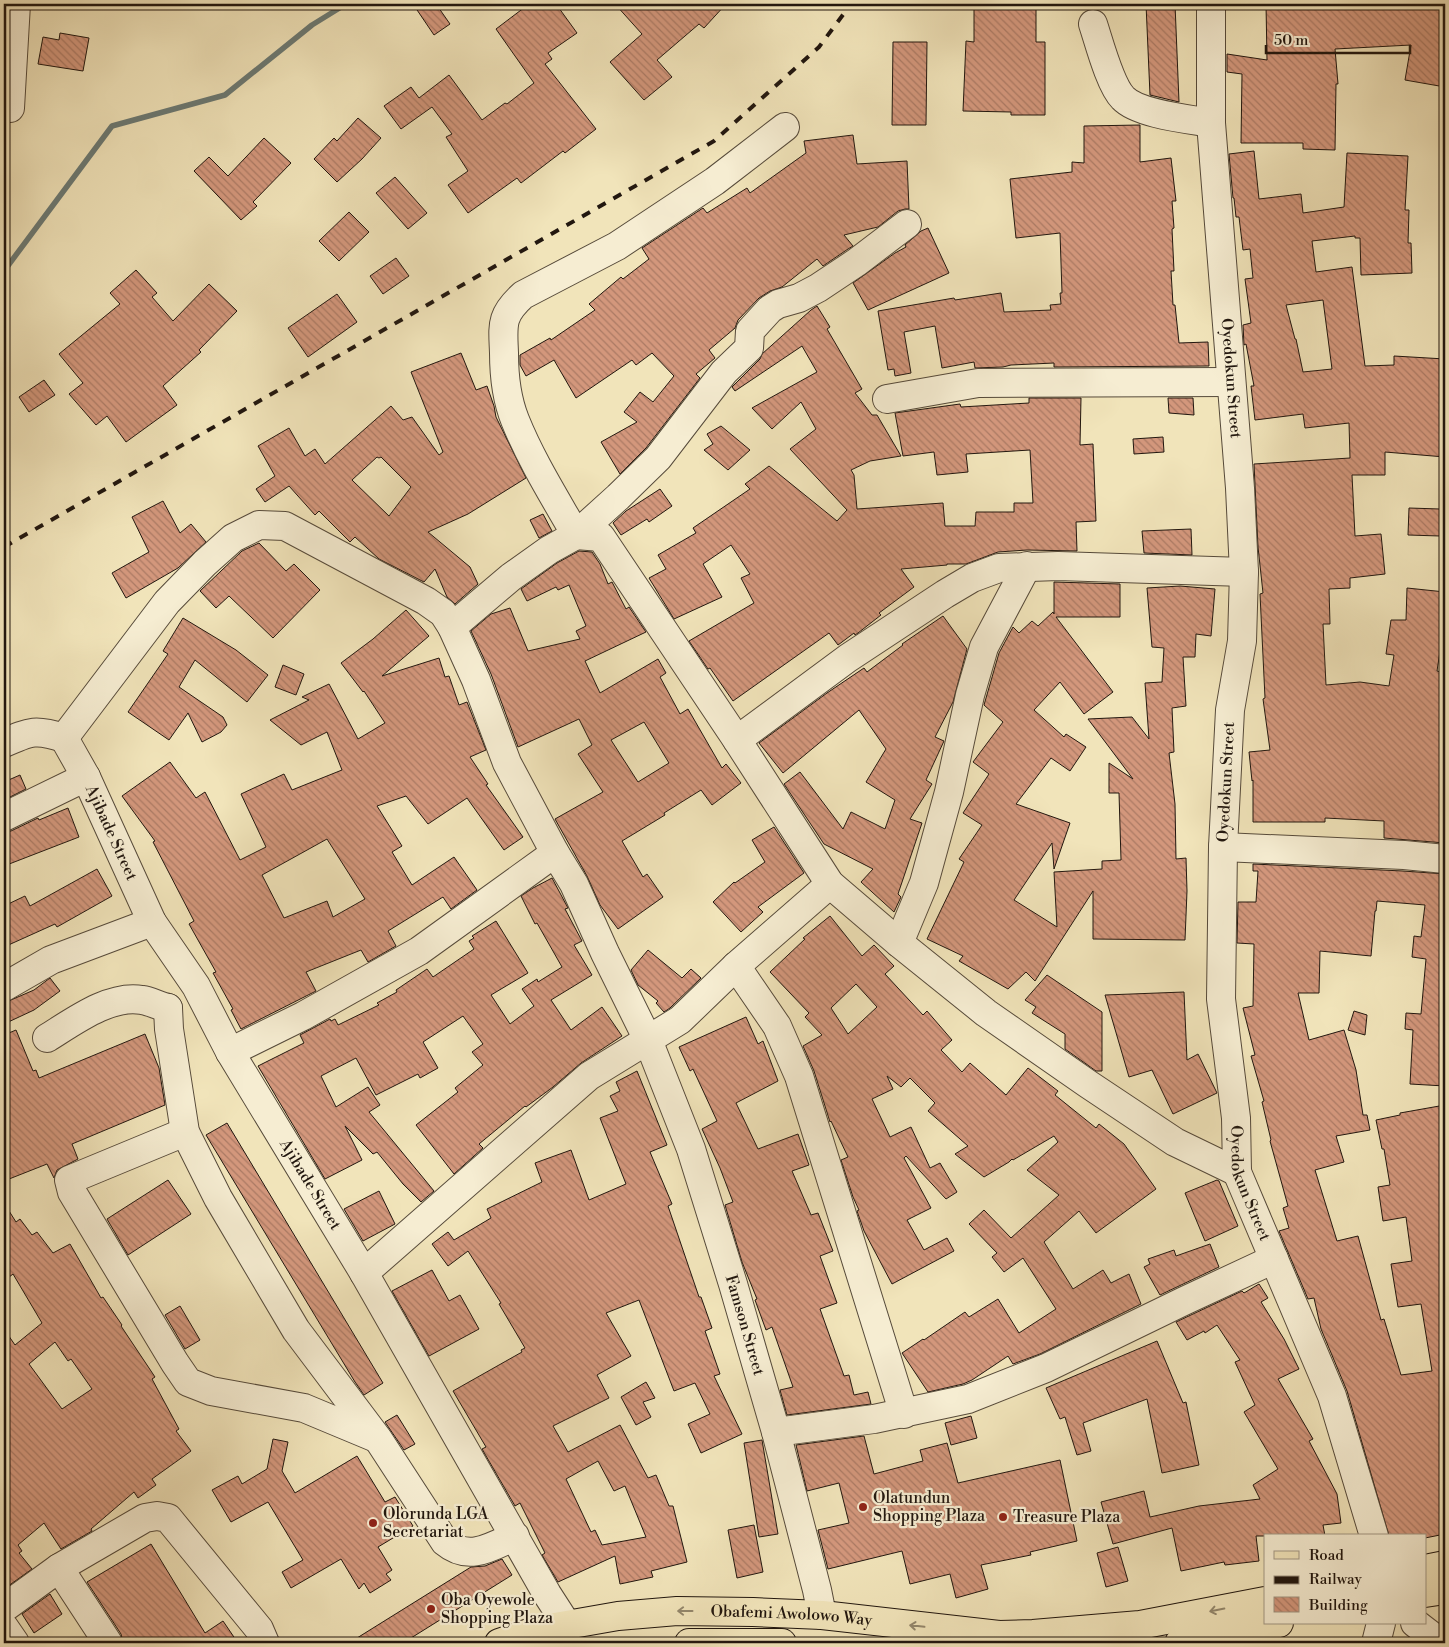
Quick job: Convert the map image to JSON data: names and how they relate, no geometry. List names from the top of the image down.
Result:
{
  "streets": {
    "main road": ["Obafemi Awolowo Way"],
    "street": ["Oyedokun Street", "Ajibade Street", "Famson Street"]
  },
  "crossings": [
    ["Ajibade Street", "Famson Street"],
    ["Ajibade Street", "Obafemi Awolowo Way"],
    ["Famson Street", "Obafemi Awolowo Way"]
  ],
  "one_way": ["Obafemi Awolowo Way"],
  "places": [
    "Olatundun Shopping Plaza",
    "Treasure Plaza",
    "Olorunda LGA Secretariat",
    "Oba Oyewole Shopping Plaza"
  ],
  "legend": ["Road", "Railway", "Building"],
  "scale_bar": "50 m"
}
